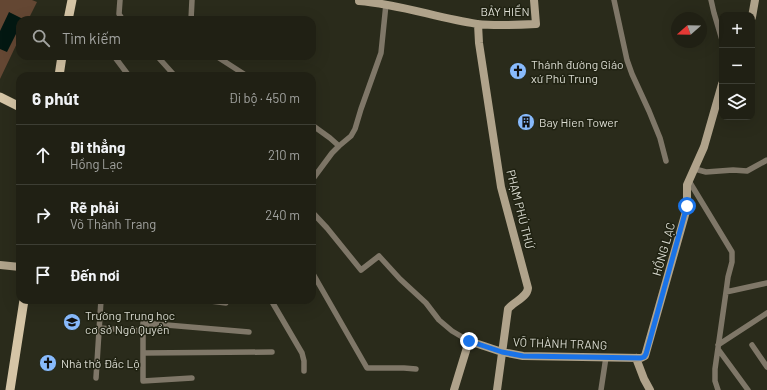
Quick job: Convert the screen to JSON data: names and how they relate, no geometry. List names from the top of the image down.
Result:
{
  "streets": {
    "street": [
      "BẢY HIỀN",
      "PHẠM PHÚ THỨ",
      "HỒNG LẠC",
      "VÕ THÀNH TRANG"
    ]
  },
  "crossings": [
    ["BẢY HIỀN", "PHẠM PHÚ THỨ"],
    ["PHẠM PHÚ THỨ", "VÕ THÀNH TRANG"],
    ["HỒNG LẠC", "VÕ THÀNH TRANG"]
  ],
  "places": {
    "church": ["Thánh đường Giáo xứ Phú Trung", "Nhà thờ Đắc Lộ"],
    "building": ["Bay Hien Tower"],
    "school or university": ["Trường Trung học cơ sở Ngô Quyền"]
  },
  "north": "left",
  "page": {
    "map_buttons": ["+", "−"],
    "search": "Tìm kiếm",
    "heading": ["6 phút", "Đi bộ · 450 m"],
    "list": [
      ["Đi thẳng", "Hồng Lạc", "210 m"],
      ["Rẽ phải", "Võ Thành Trang", "240 m"],
      "Đến nơi"
    ]
  }
}
